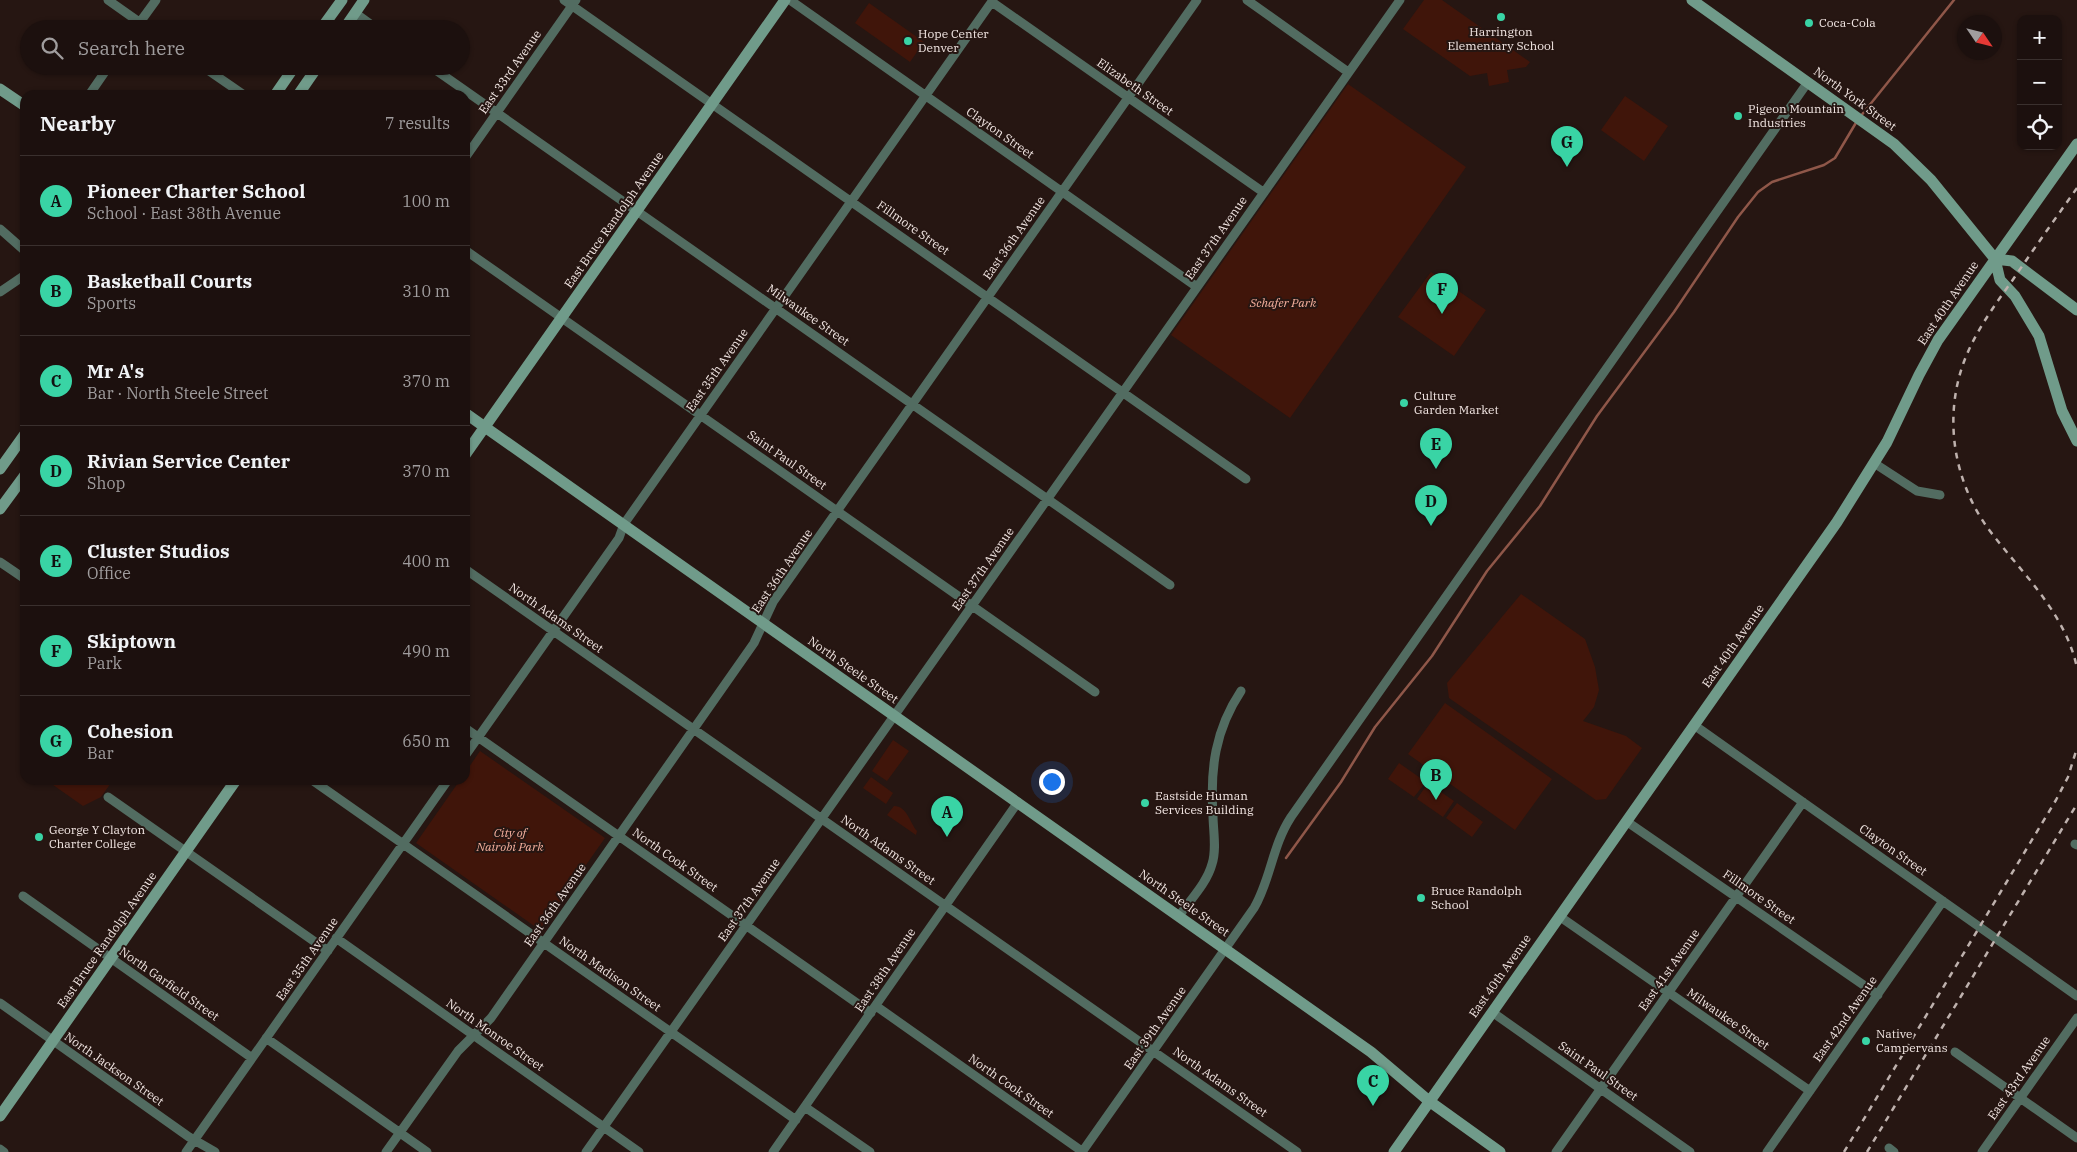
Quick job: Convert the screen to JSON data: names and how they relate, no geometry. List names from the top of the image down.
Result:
{
  "streets": {
    "street": [
      "East 33rd Avenue",
      "Elizabeth Street",
      "North York Street",
      "Clayton Street",
      "East Bruce Randolph Avenue",
      "Fillmore Street",
      "East 36th Avenue",
      "East 37th Avenue",
      "East 40th Avenue",
      "Milwaukee Street",
      "East 35th Avenue",
      "Saint Paul Street",
      "North Adams Street",
      "North Steele Street",
      "North Cook Street",
      "East 38th Avenue",
      "East 41st Avenue",
      "North Madison Street",
      "North Garfield Street",
      "East 42nd Avenue",
      "East 39th Avenue",
      "North Monroe Street",
      "North Jackson Street",
      "East 43rd Avenue"
    ]
  },
  "crossings": [
    ["East 33rd Avenue", "Fillmore Street"],
    ["East 33rd Avenue", "Milwaukee Street"],
    ["Elizabeth Street", "East 36th Avenue"],
    ["Elizabeth Street", "East 37th Avenue"],
    ["Elizabeth Street", "East 35th Avenue"],
    ["North York Street", "East 40th Avenue"],
    ["North York Street", "East 39th Avenue"],
    ["Clayton Street", "East 36th Avenue"],
    ["Clayton Street", "East 37th Avenue"],
    ["Clayton Street", "East 40th Avenue"],
    ["Clayton Street", "East 35th Avenue"],
    ["Clayton Street", "East 41st Avenue"],
    ["Clayton Street", "East 42nd Avenue"],
    ["East Bruce Randolph Avenue", "Fillmore Street"],
    ["East Bruce Randolph Avenue", "Milwaukee Street"],
    ["East Bruce Randolph Avenue", "Saint Paul Street"],
    ["East Bruce Randolph Avenue", "North Steele Street"],
    ["East Bruce Randolph Avenue", "North Garfield Street"],
    ["East Bruce Randolph Avenue", "North Jackson Street"],
    ["Fillmore Street", "East 36th Avenue"],
    ["Fillmore Street", "East 37th Avenue"],
    ["Fillmore Street", "East 40th Avenue"],
    ["Fillmore Street", "East 35th Avenue"],
    ["Fillmore Street", "East 41st Avenue"],
    ["Fillmore Street", "East 42nd Avenue"],
    ["East 36th Avenue", "Milwaukee Street"],
    ["East 36th Avenue", "Saint Paul Street"],
    ["East 36th Avenue", "North Adams Street"],
    ["East 36th Avenue", "North Steele Street"],
    ["East 36th Avenue", "North Cook Street"],
    ["East 36th Avenue", "North Madison Street"],
    ["East 36th Avenue", "North Monroe Street"],
    ["East 37th Avenue", "Milwaukee Street"],
    ["East 37th Avenue", "Saint Paul Street"],
    ["East 37th Avenue", "North Adams Street"],
    ["East 37th Avenue", "North Steele Street"],
    ["East 37th Avenue", "North Cook Street"],
    ["East 37th Avenue", "North Madison Street"],
    ["East 37th Avenue", "North Monroe Street"],
    ["East 40th Avenue", "Milwaukee Street"],
    ["East 40th Avenue", "Saint Paul Street"],
    ["East 40th Avenue", "North Steele Street"],
    ["Milwaukee Street", "East 35th Avenue"],
    ["Milwaukee Street", "East 41st Avenue"],
    ["Milwaukee Street", "East 42nd Avenue"],
    ["East 35th Avenue", "Saint Paul Street"],
    ["East 35th Avenue", "North Adams Street"],
    ["East 35th Avenue", "North Steele Street"],
    ["East 35th Avenue", "North Cook Street"],
    ["East 35th Avenue", "North Madison Street"],
    ["East 35th Avenue", "North Garfield Street"],
    ["East 35th Avenue", "North Monroe Street"],
    ["East 35th Avenue", "North Jackson Street"],
    ["Saint Paul Street", "East 41st Avenue"],
    ["North Adams Street", "East 38th Avenue"],
    ["North Adams Street", "East 39th Avenue"],
    ["North Steele Street", "East 38th Avenue"],
    ["North Steele Street", "East 39th Avenue"],
    ["North Cook Street", "East 38th Avenue"],
    ["North Cook Street", "East 39th Avenue"],
    ["East 38th Avenue", "North Madison Street"]
  ],
  "parks": ["Schafer Park", "City of Nairobi Park"],
  "places": [
    "Harrington Elementary School",
    "Coca-Cola",
    "Hope Center Denver",
    "Pigeon Mountain Industries",
    "Culture Garden Market",
    "Eastside Human Services Building",
    "George Y Clayton Charter College",
    "Bruce Randolph School",
    "Native Campervans"
  ],
  "north": "bottom right",
  "page": {
    "map_buttons": ["+", "−"],
    "search": "Search here",
    "heading": ["Nearby", "7 results"],
    "pins": [
      "G",
      "F",
      "E",
      "D",
      "B",
      "A",
      "C"
    ],
    "list": [
      {
        "mark": "A",
        "name": "Pioneer Charter School",
        "note": "School · East 38th Avenue",
        "value": "100 m"
      },
      {
        "mark": "B",
        "name": "Basketball Courts",
        "note": "Sports",
        "value": "310 m"
      },
      {
        "mark": "C",
        "name": "Mr A's",
        "note": "Bar · North Steele Street",
        "value": "370 m"
      },
      {
        "mark": "D",
        "name": "Rivian Service Center",
        "note": "Shop",
        "value": "370 m"
      },
      {
        "mark": "E",
        "name": "Cluster Studios",
        "note": "Office",
        "value": "400 m"
      },
      {
        "mark": "F",
        "name": "Skiptown",
        "note": "Park",
        "value": "490 m"
      },
      {
        "mark": "G",
        "name": "Cohesion",
        "note": "Bar",
        "value": "650 m"
      }
    ]
  }
}
